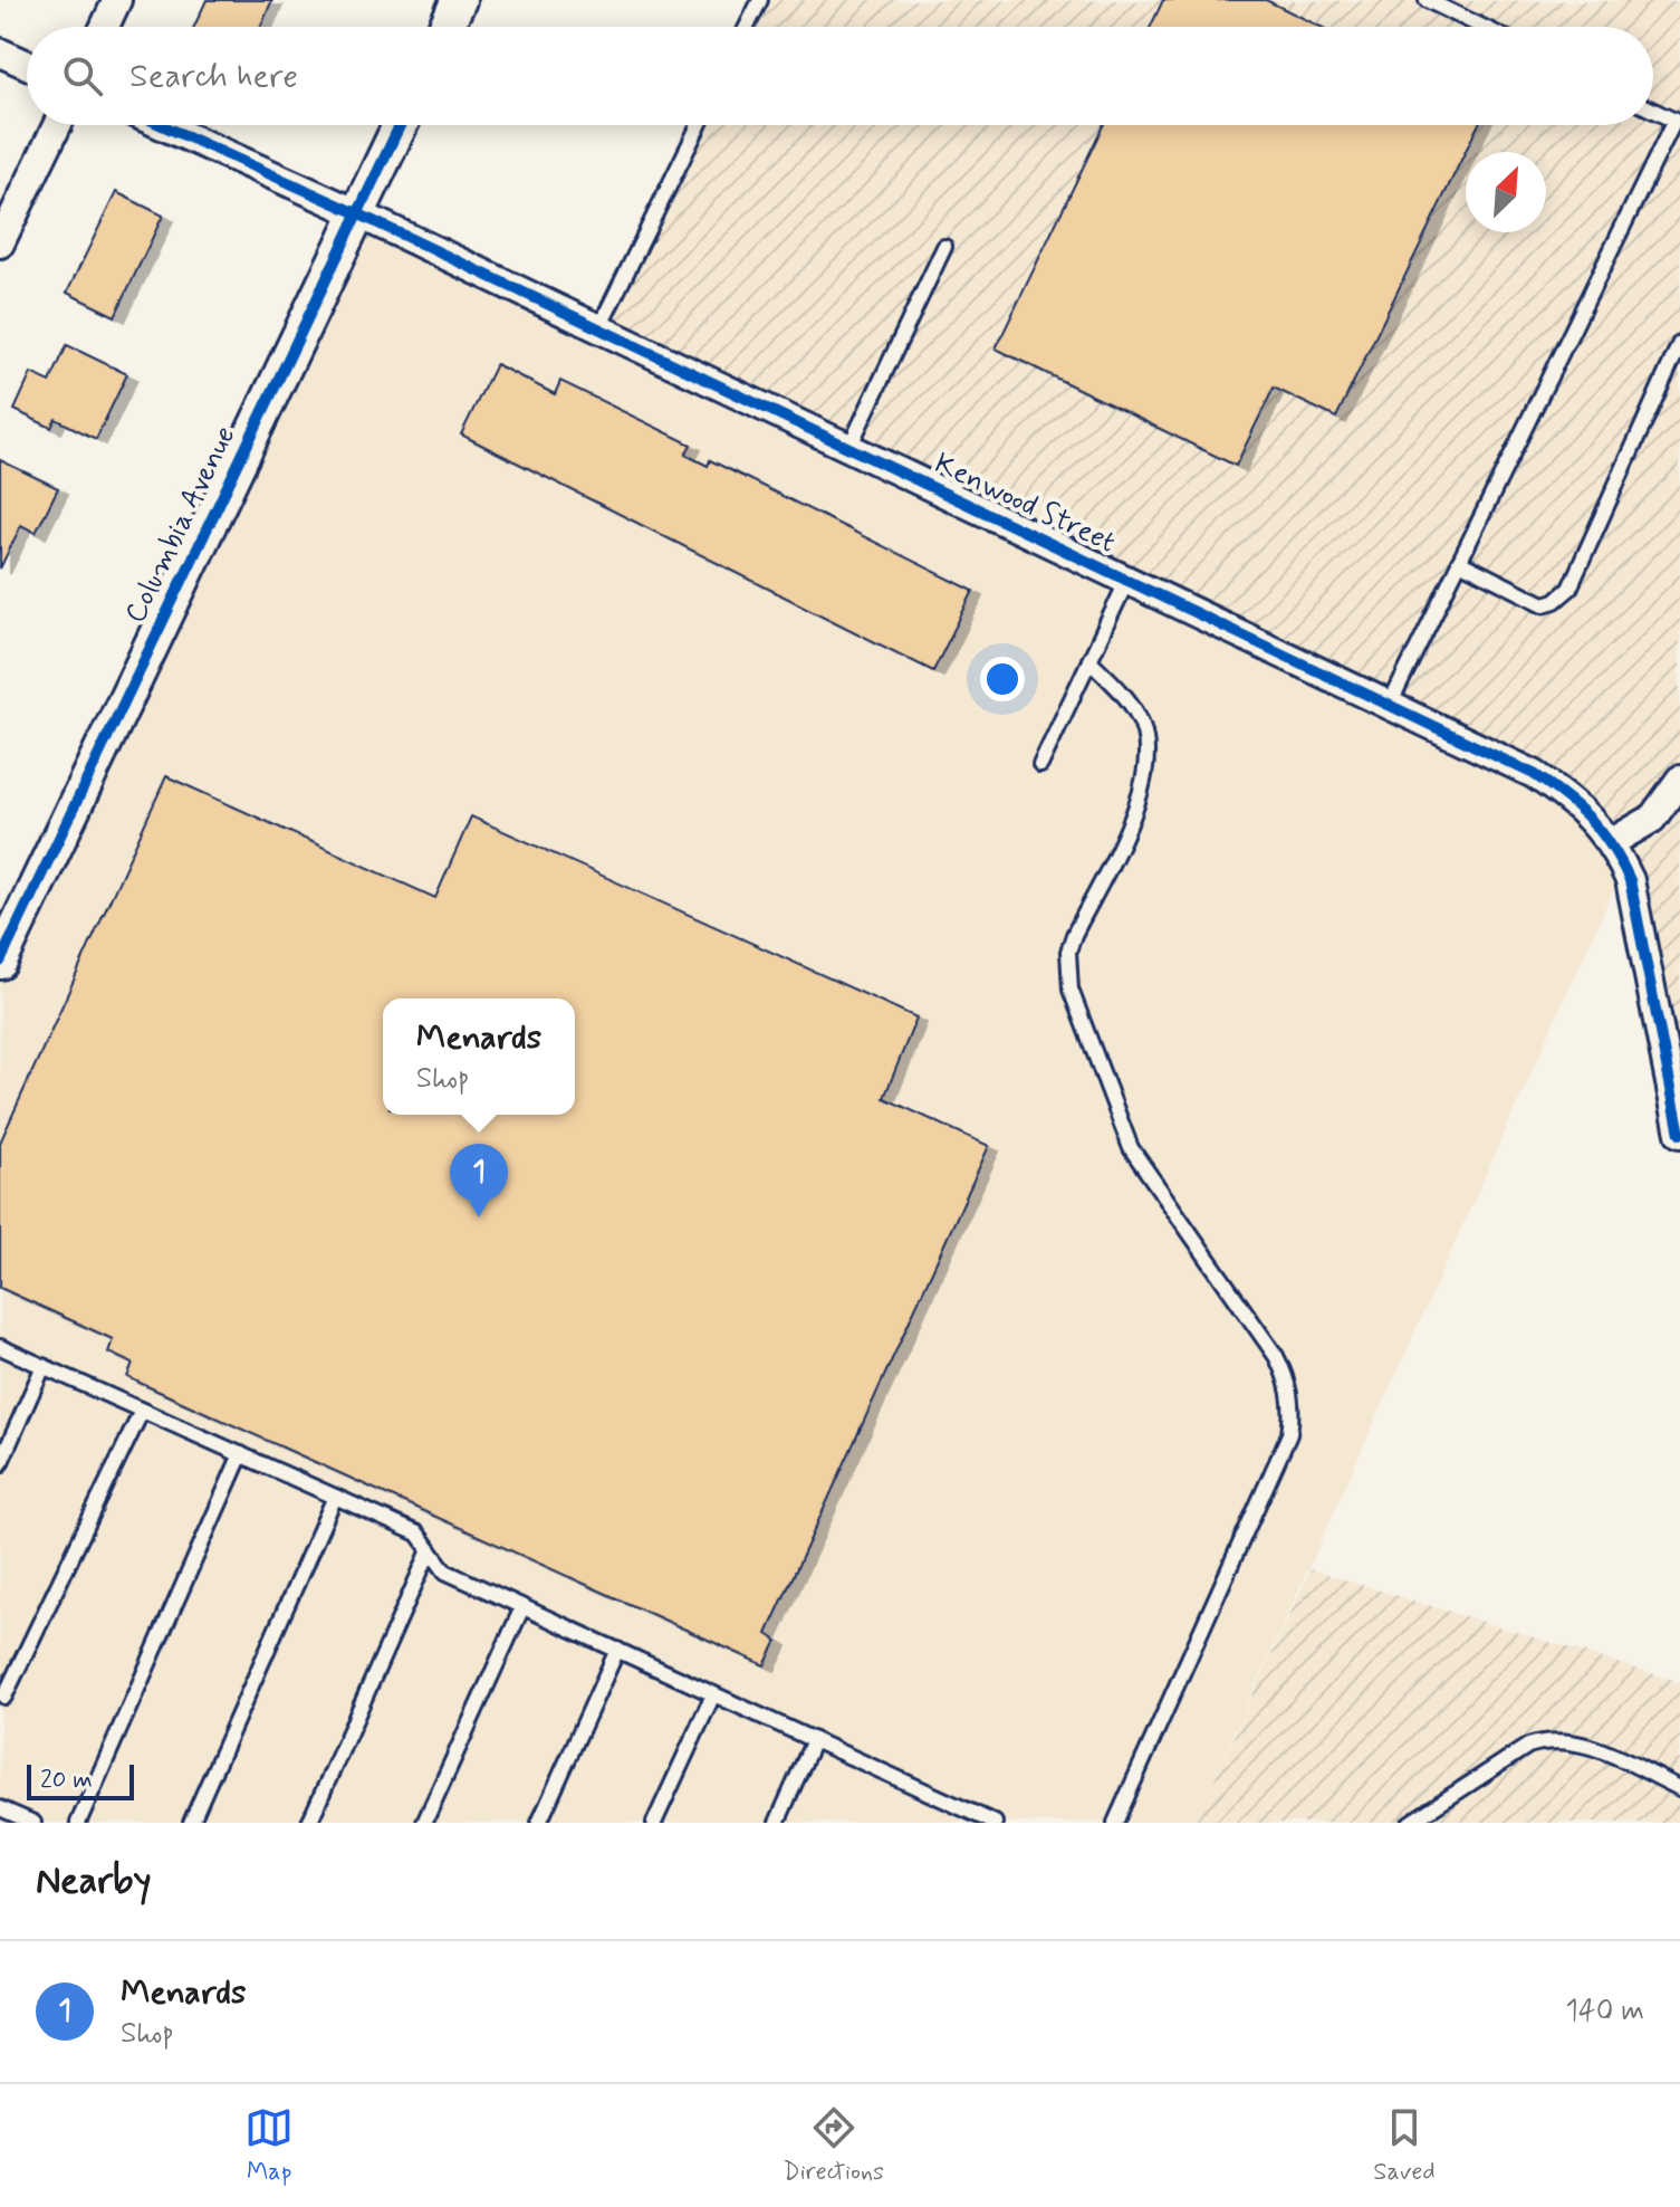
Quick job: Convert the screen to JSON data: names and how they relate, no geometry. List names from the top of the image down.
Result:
{
  "streets": {
    "street": ["Kenwood Street", "Columbia Avenue"]
  },
  "crossings": [
    ["Kenwood Street", "Columbia Avenue"]
  ],
  "scale_bar": "20 m",
  "north": "top right",
  "page": {
    "search": "Search here",
    "popup": ["Menards", "Shop"],
    "pins": "1",
    "scale": "20 m",
    "heading": "Nearby",
    "list": [
      {
        "mark": "1",
        "name": "Menards",
        "note": "Shop",
        "value": "140 m"
      }
    ],
    "nav": ["Map", "Directions", "Saved"]
  }
}
